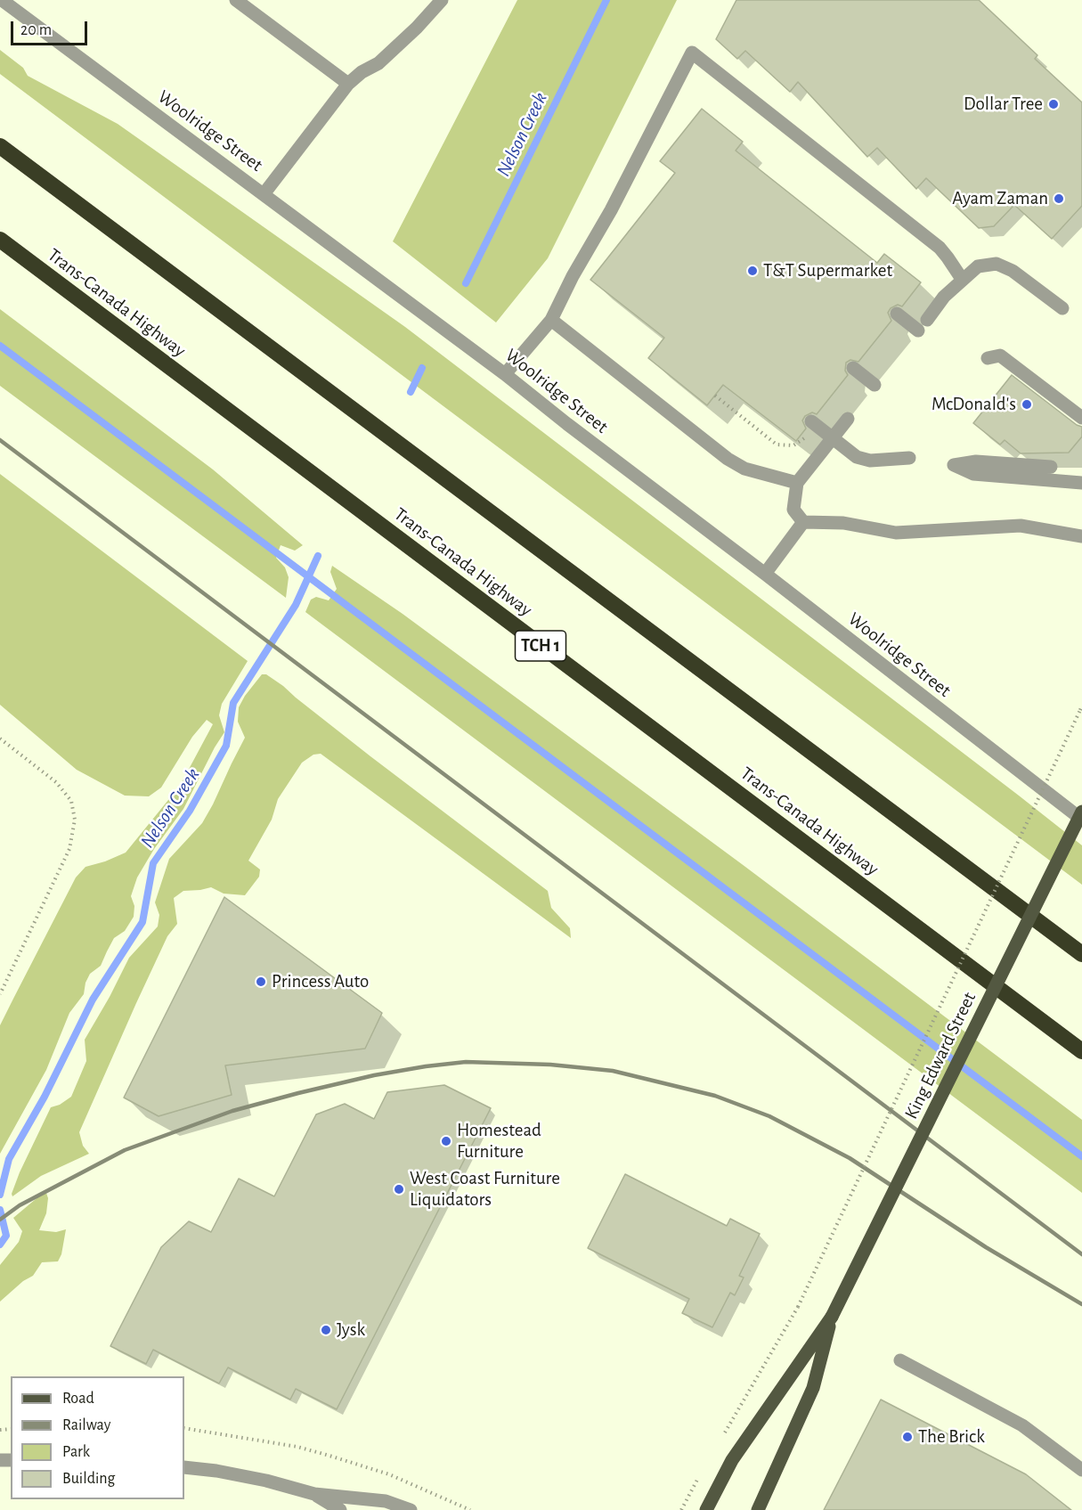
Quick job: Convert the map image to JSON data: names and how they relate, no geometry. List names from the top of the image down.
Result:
{
  "streets": {
    "highway": ["Trans-Canada Highway", "TCH 1"],
    "main road": ["King Edward Street"],
    "street": ["Woolridge Street"]
  },
  "water": ["Nelson Creek"],
  "places": [
    "Dollar Tree",
    "Ayam Zaman",
    "T&T Supermarket",
    "McDonald's",
    "Princess Auto",
    "Homestead Furniture",
    "West Coast Furniture Liquidators",
    "Jysk",
    "The Brick"
  ],
  "legend": [
    "Road",
    "Railway",
    "Park",
    "Building"
  ],
  "scale_bar": "20 m"
}
